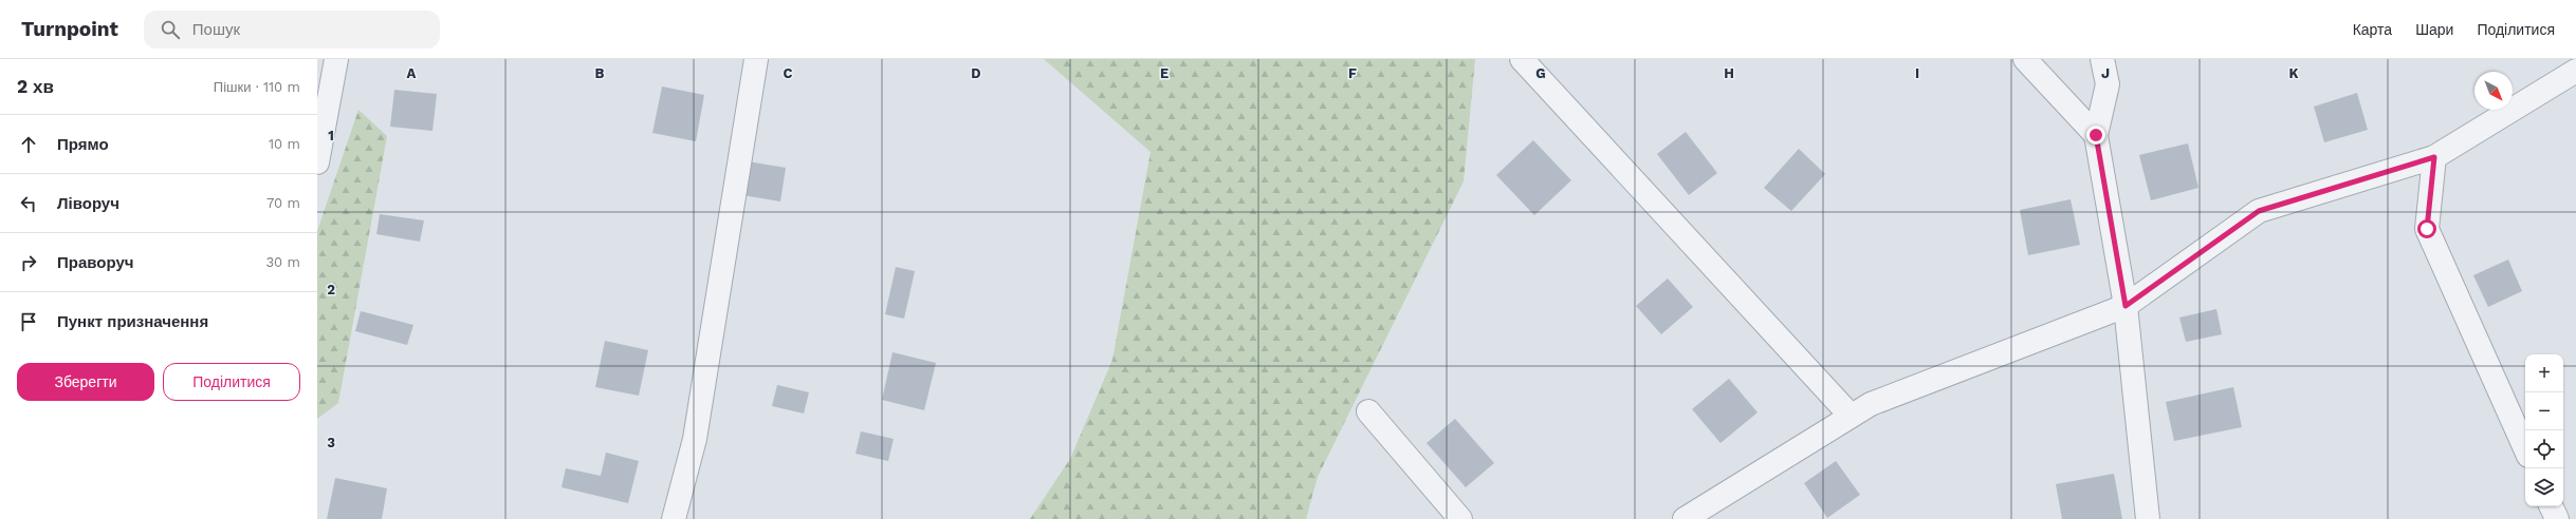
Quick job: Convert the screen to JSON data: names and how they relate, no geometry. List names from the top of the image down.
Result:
{
  "north": "bottom right",
  "page": {
    "header": "Turnpoint",
    "search": "Пошук",
    "nav": ["Карта", "Шари", "Поділитися"],
    "heading": ["2 хв", "Пішки · 110 m"],
    "list": [
      ["Прямо", "10 m"],
      ["Ліворуч", "70 m"],
      ["Праворуч", "30 m"],
      "Пункт призначення"
    ],
    "buttons": ["Зберегти", "Поділитися"],
    "map_buttons": ["+", "−"]
  },
  "grid": {
    "columns": [
      "A",
      "B",
      "C",
      "D",
      "E",
      "F",
      "G",
      "H",
      "I",
      "J",
      "K"
    ],
    "rows": ["1", "2", "3"]
  }
}
